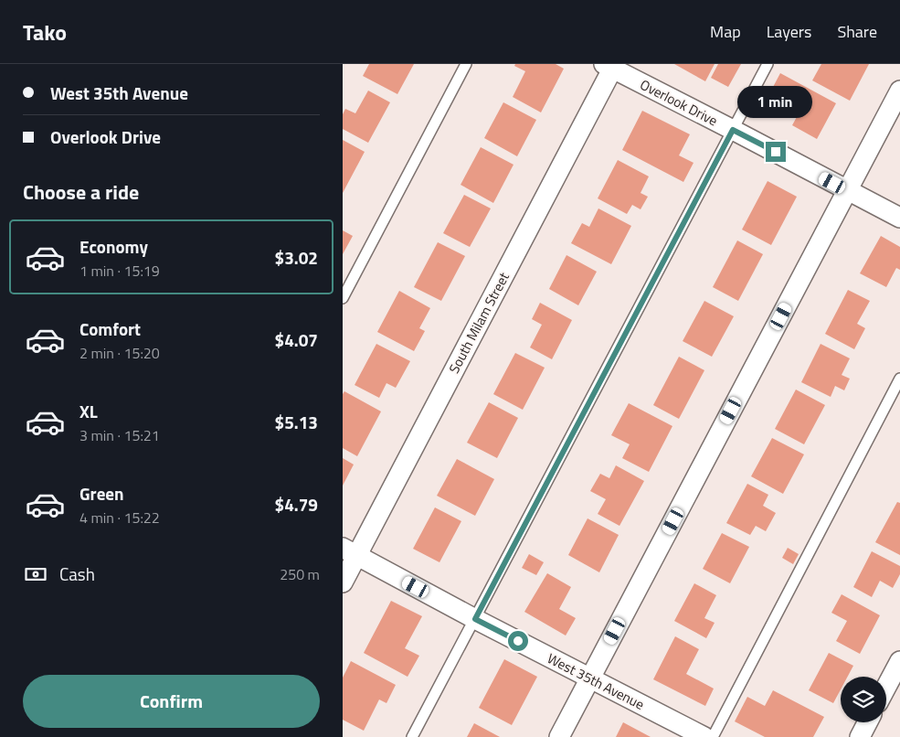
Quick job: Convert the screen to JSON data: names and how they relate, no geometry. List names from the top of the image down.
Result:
{
  "streets": {
    "street": ["Overlook Drive", "South Milam Street", "West 35th Avenue"]
  },
  "crossings": [
    ["Overlook Drive", "South Milam Street"],
    ["South Milam Street", "West 35th Avenue"]
  ],
  "page": {
    "header": "Tako",
    "nav": ["Map", "Layers", "Share"],
    "banner": ["West 35th Avenue", "Overlook Drive"],
    "bubble": "1 min",
    "heading": "Choose a ride",
    "list": [
      {
        "name": "Economy",
        "note": "1 min · 15:19",
        "value": "$3.02"
      },
      {
        "name": "Comfort",
        "note": "2 min · 15:20",
        "value": "$4.07"
      },
      {
        "name": "XL",
        "note": "3 min · 15:21",
        "value": "$5.13"
      },
      {
        "name": "Green",
        "note": "4 min · 15:22",
        "value": "$4.79"
      }
    ],
    "pay": ["Cash", "250 m"],
    "buttons": "Confirm"
  }
}
